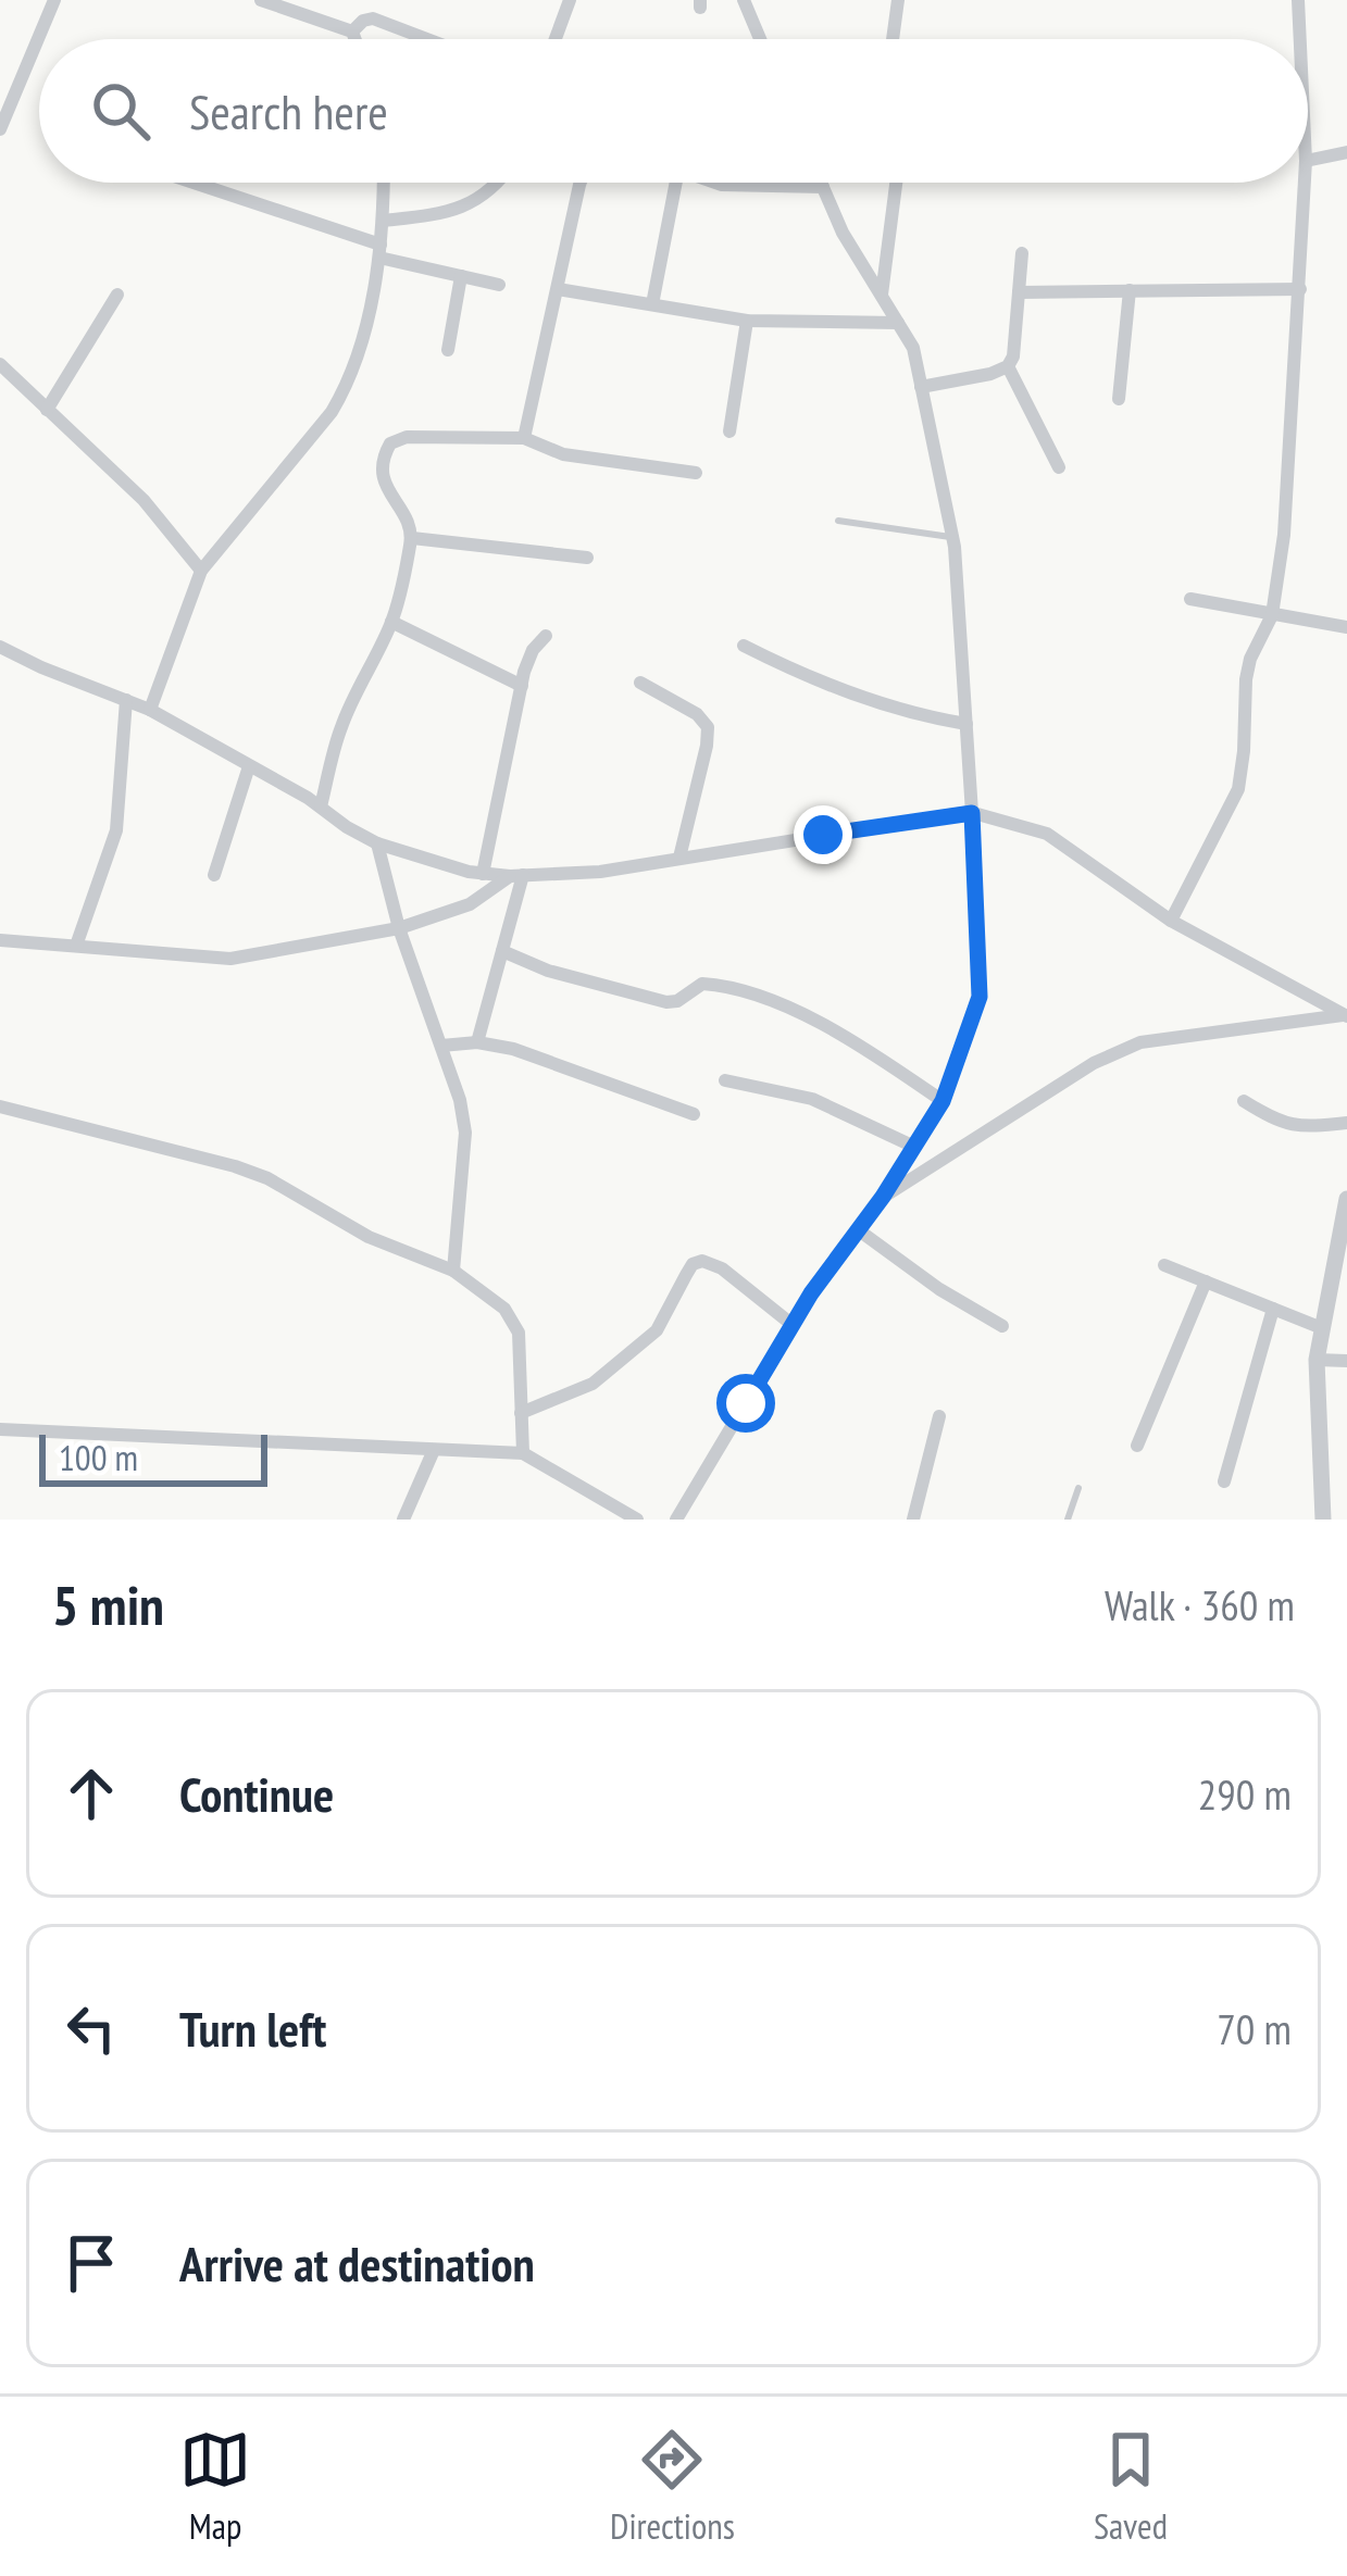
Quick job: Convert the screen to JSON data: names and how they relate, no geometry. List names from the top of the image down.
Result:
{
  "scale_bar": "100 m",
  "page": {
    "search": "Search here",
    "scale": "100 m",
    "heading": ["5 min", "Walk · 360 m"],
    "list": [
      ["Continue", "290 m"],
      ["Turn left", "70 m"],
      "Arrive at destination"
    ],
    "nav": ["Map", "Directions", "Saved"]
  }
}
